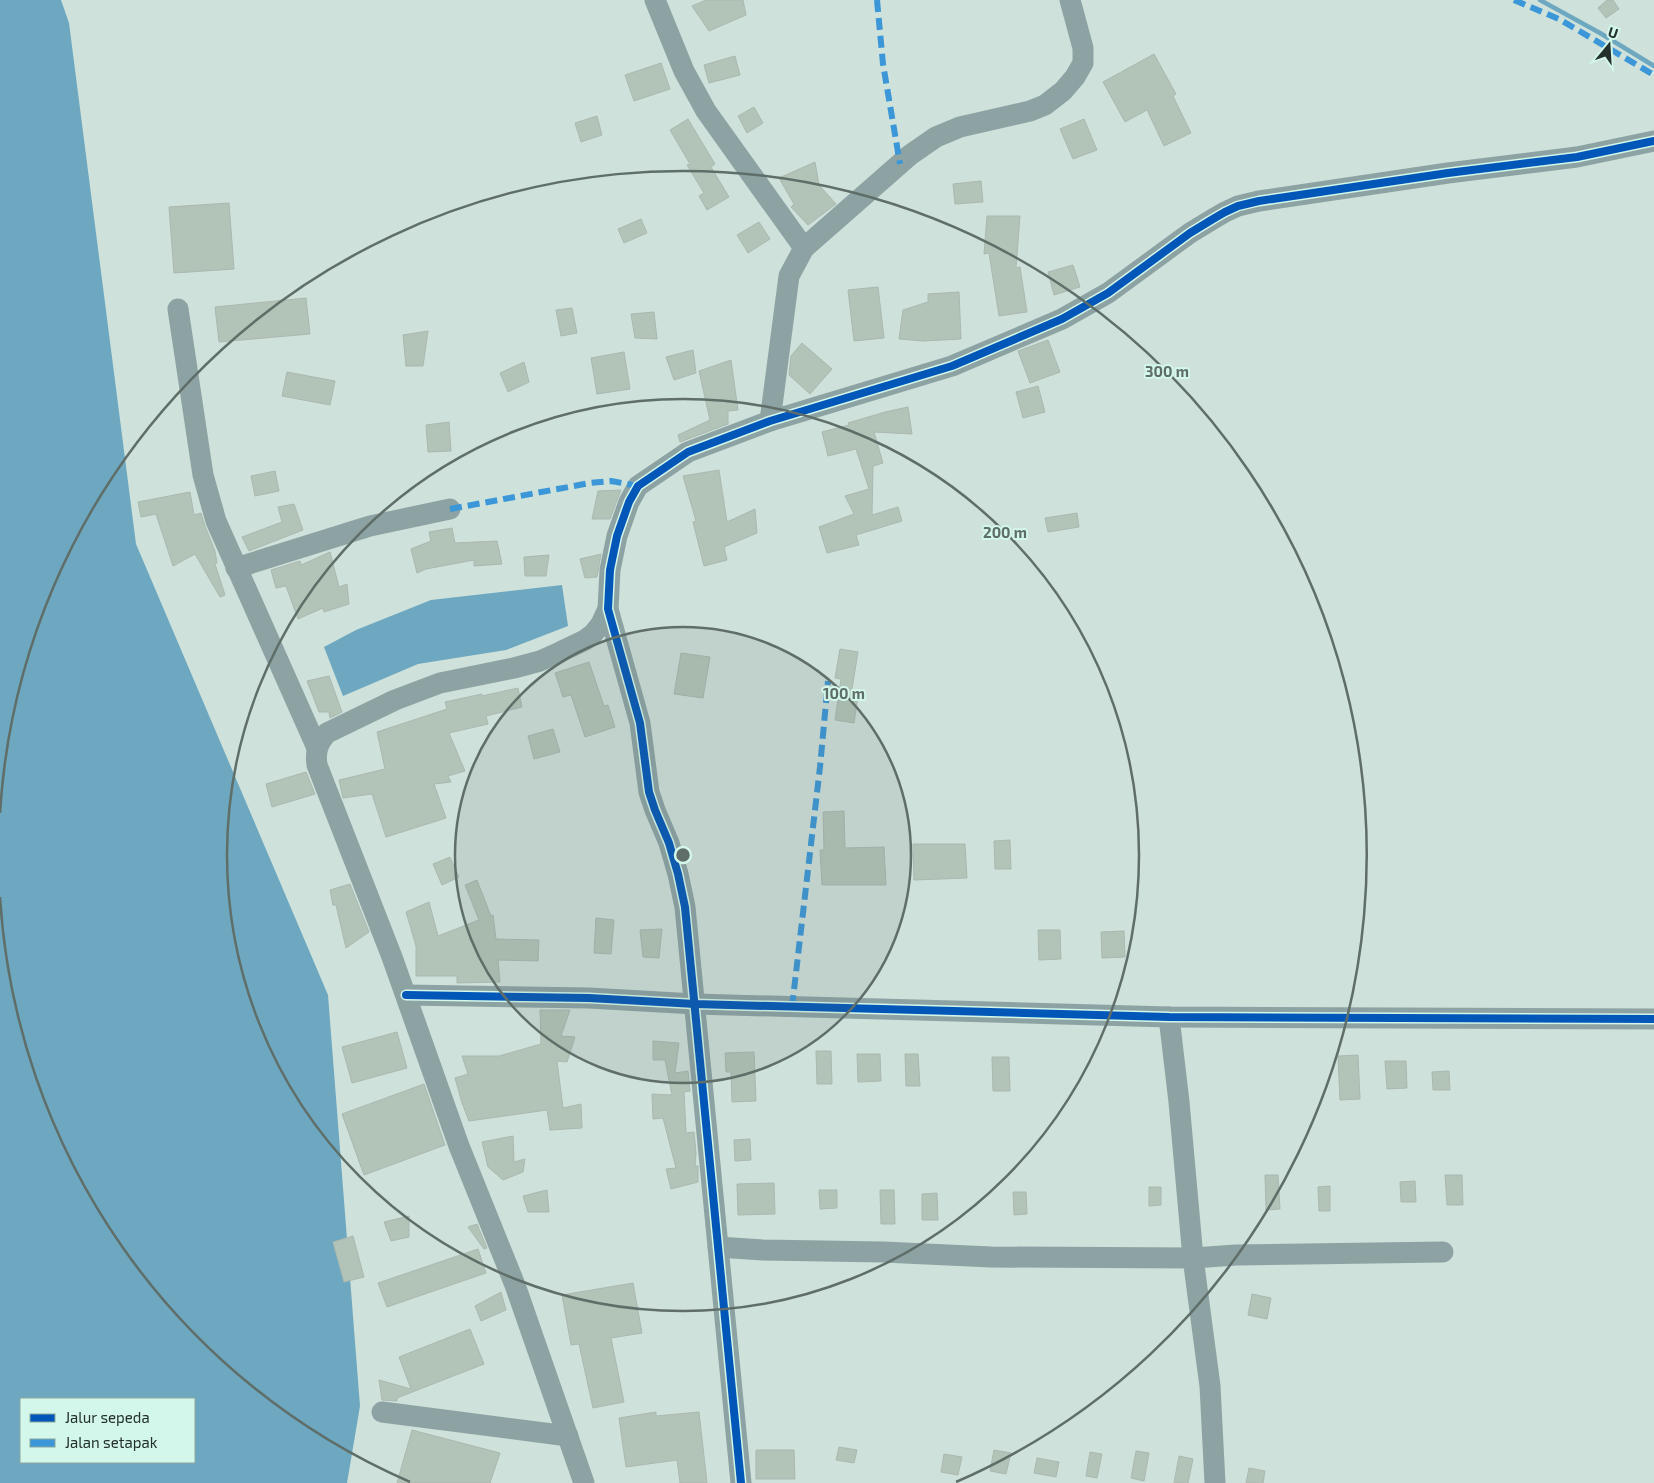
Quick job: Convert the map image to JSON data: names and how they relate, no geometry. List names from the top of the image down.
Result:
{
  "legend": ["Jalur sepeda", "Jalan setapak"],
  "north": "top",
  "rings": ["300 m", "200 m", "100 m"]
}
